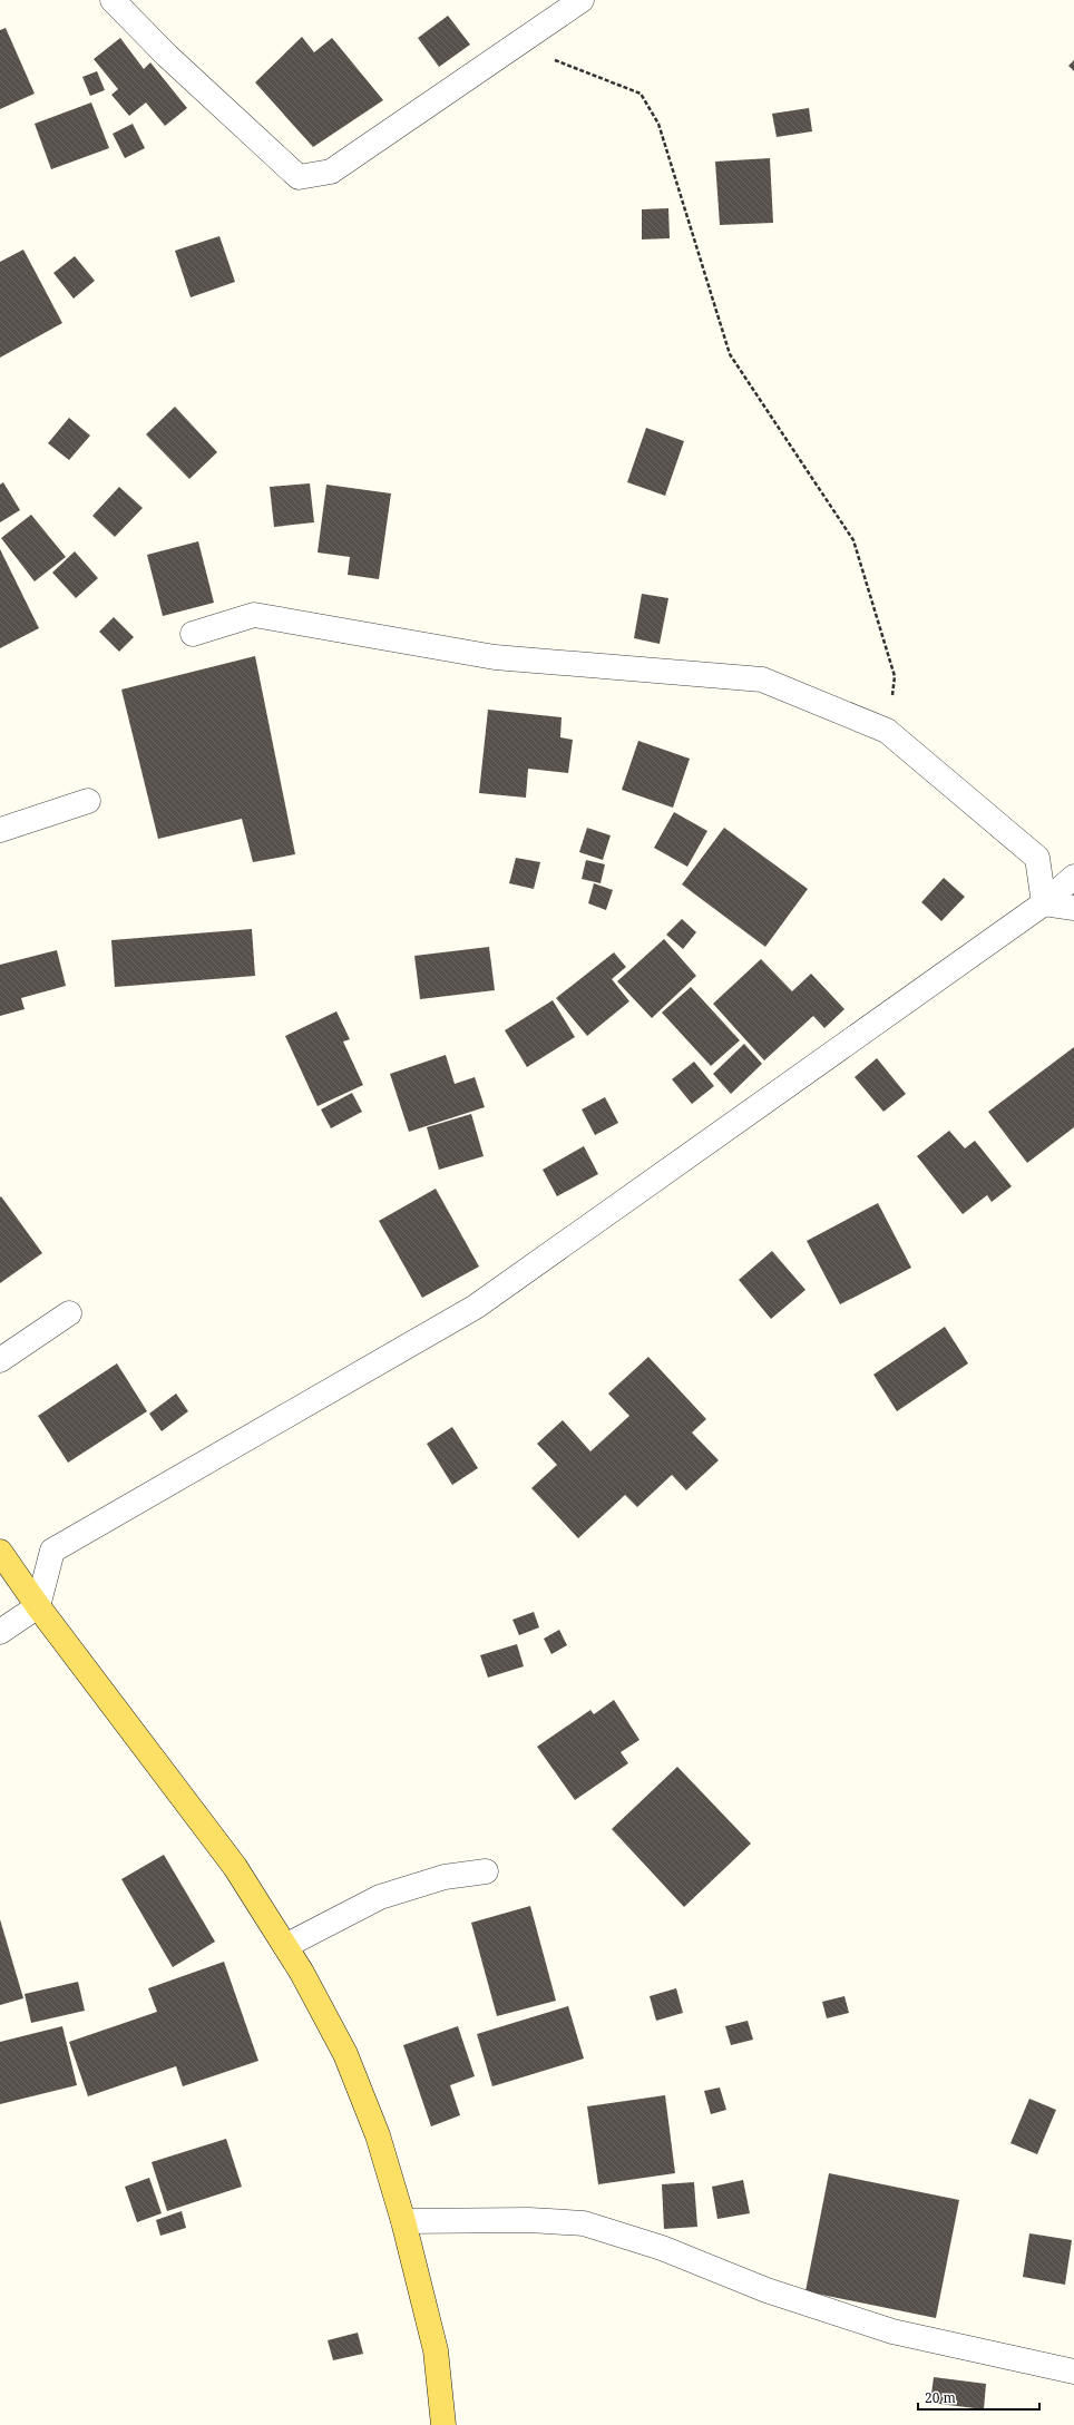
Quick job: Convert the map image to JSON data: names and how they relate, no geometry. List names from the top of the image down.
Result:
{
  "scale_bar": "20 m"
}
